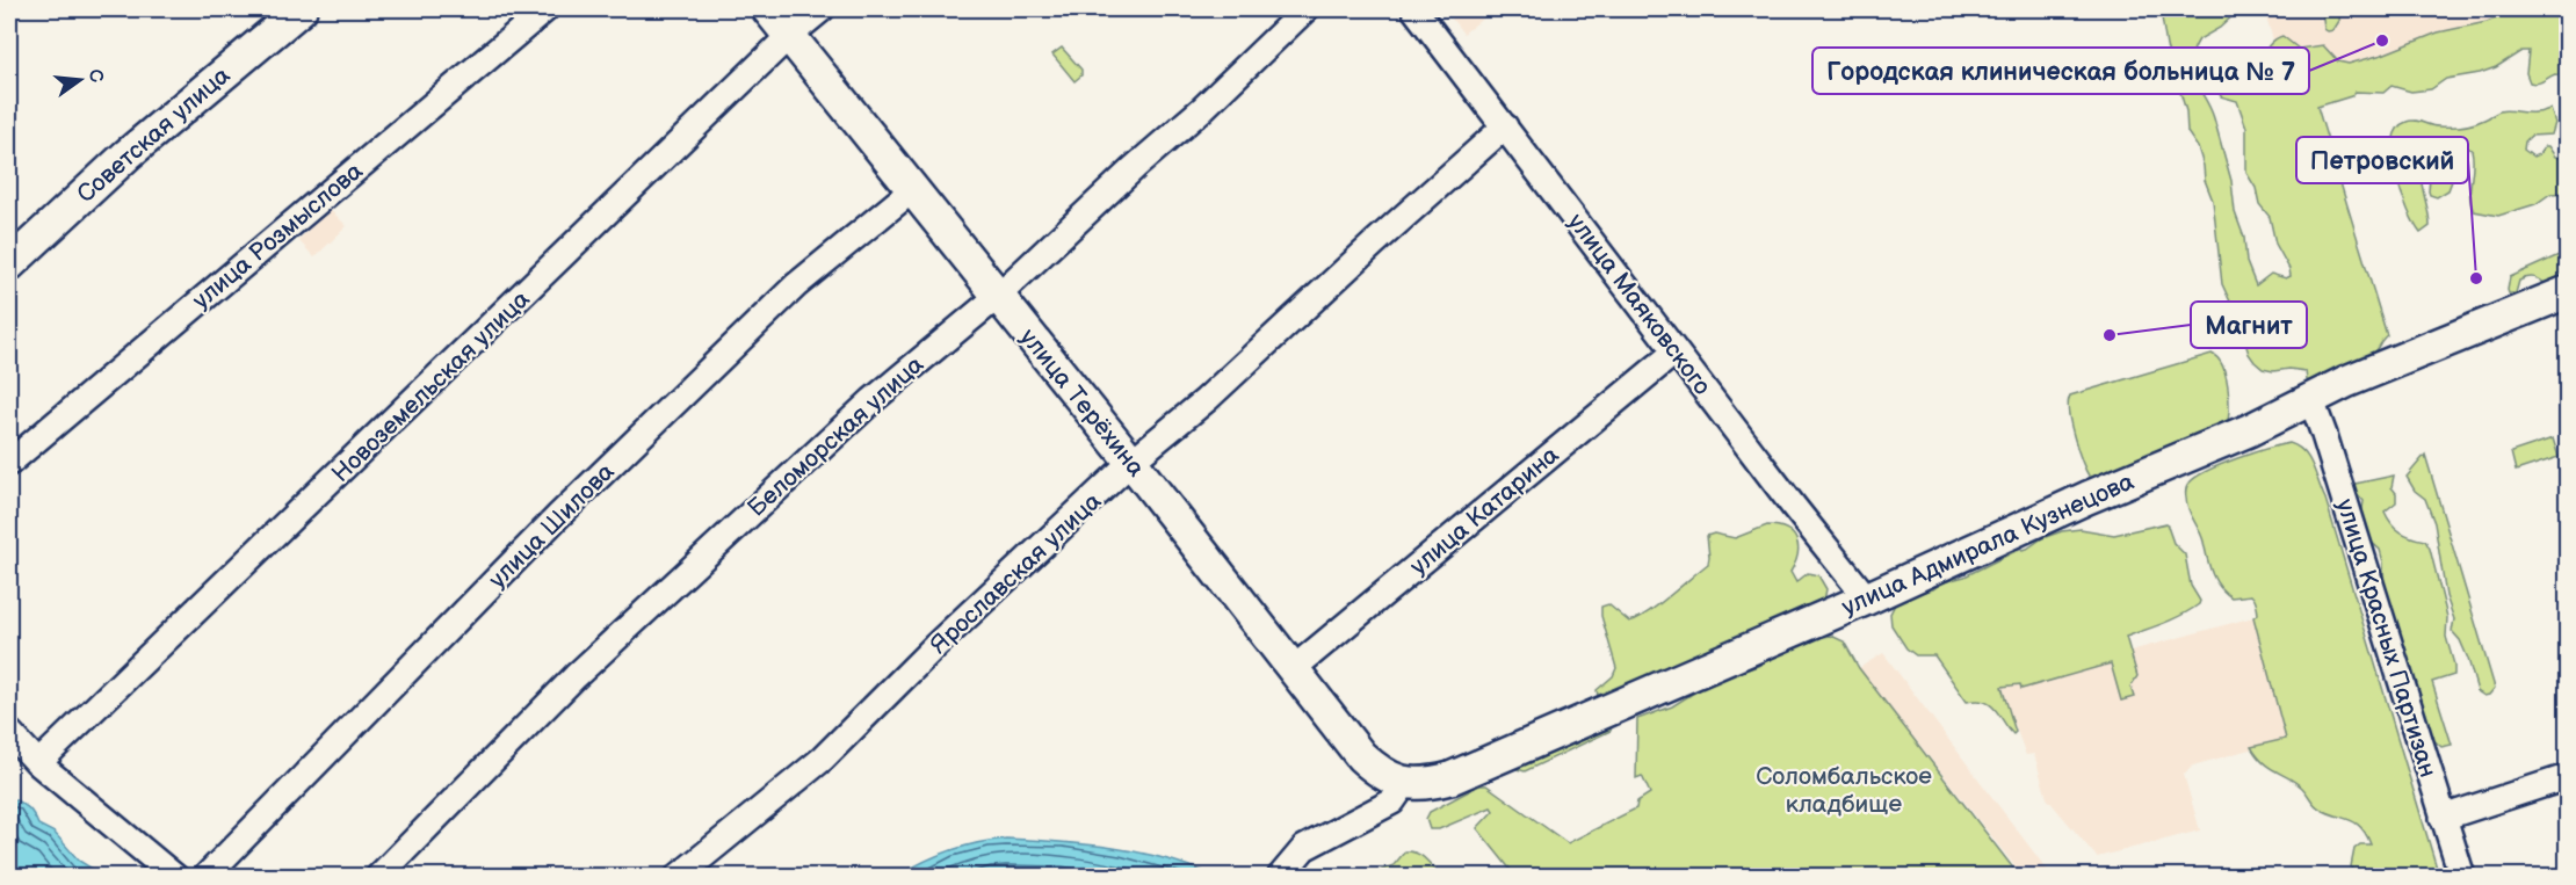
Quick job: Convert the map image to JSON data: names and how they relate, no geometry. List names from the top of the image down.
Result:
{
  "streets": {
    "main road": ["Советская улица", "улица Терёхина", "улица Адмирала Кузнецова"],
    "street": [
      "улица Розмыслова",
      "улица Маяковского",
      "Новоземельская улица",
      "Беломорская улица",
      "улица Катарина",
      "улица Шилова",
      "Ярославская улица",
      "улица Красных Партизан"
    ]
  },
  "crossings": [
    ["улица Маяковского", "улица Катарина"],
    ["улица Маяковского", "улица Адмирала Кузнецова"],
    ["улица Маяковского", "Ярославская улица"],
    ["Новоземельская улица", "улица Терёхина"],
    ["улица Терёхина", "Беломорская улица"],
    ["улица Терёхина", "улица Катарина"],
    ["улица Терёхина", "улица Шилова"],
    ["улица Терёхина", "улица Адмирала Кузнецова"],
    ["улица Терёхина", "Ярославская улица"],
    ["улица Адмирала Кузнецова", "улица Красных Партизан"]
  ],
  "parks": ["Соломбальское кладбище"],
  "places": ["Городская клиническая больница № 7", "Петровский", "Магнит"],
  "north": "right"
}
